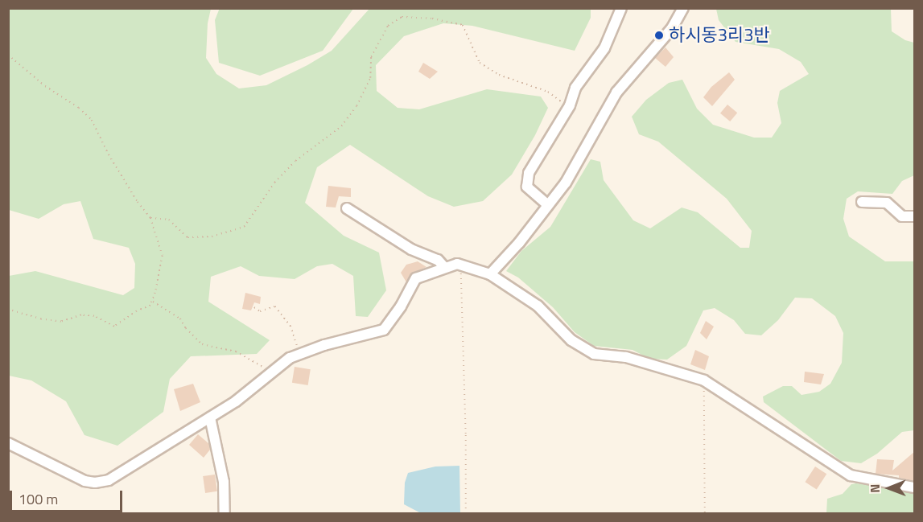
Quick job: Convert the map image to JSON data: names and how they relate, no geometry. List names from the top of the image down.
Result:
{
  "places": ["하시동3리3반"],
  "scale_bar": "100 m",
  "north": "left"
}
